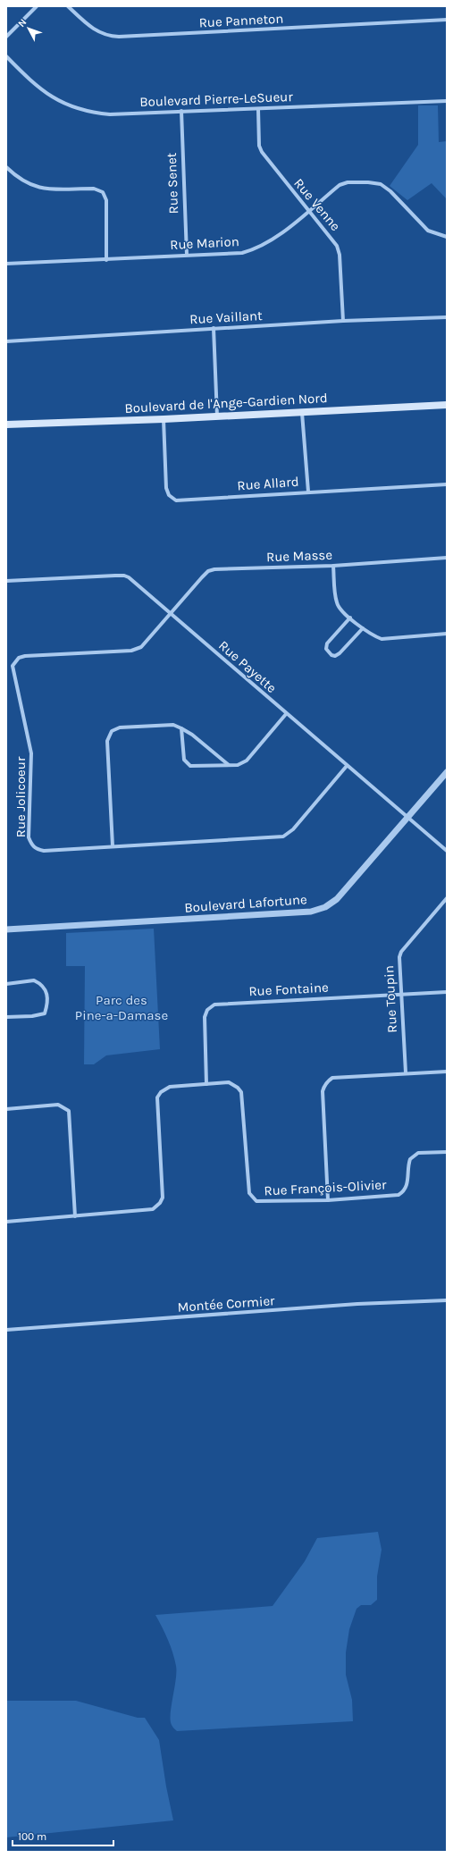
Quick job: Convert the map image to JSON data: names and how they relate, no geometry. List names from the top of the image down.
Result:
{
  "streets": {
    "main road": ["Boulevard de l'Ange-Gardien Nord"],
    "street": [
      "Rue Panneton",
      "Boulevard Pierre-LeSueur",
      "Rue Senet",
      "Rue Venne",
      "Rue Marion",
      "Rue Vaillant",
      "Rue Allard",
      "Rue Masse",
      "Rue Payette",
      "Rue Jolicoeur",
      "Boulevard Lafortune",
      "Rue Fontaine",
      "Rue Toupin",
      "Rue François-Olivier",
      "Montée Cormier"
    ]
  },
  "crossings": [
    ["Boulevard Pierre-LeSueur", "Rue Senet"],
    ["Boulevard Pierre-LeSueur", "Rue Venne"],
    ["Rue Senet", "Rue Marion"],
    ["Rue Venne", "Rue Marion"],
    ["Rue Venne", "Rue Vaillant"],
    ["Boulevard de l'Ange-Gardien Nord", "Rue Allard"],
    ["Rue Masse", "Rue Payette"],
    ["Rue Masse", "Rue Jolicoeur"],
    ["Rue Payette", "Rue Jolicoeur"],
    ["Rue Payette", "Boulevard Lafortune"],
    ["Rue Fontaine", "Rue Toupin"],
    ["Rue Fontaine", "Rue François-Olivier"]
  ],
  "parks": ["Parc des Pine-a-Damase"],
  "scale_bar": "100 m",
  "north": "top left"
}
